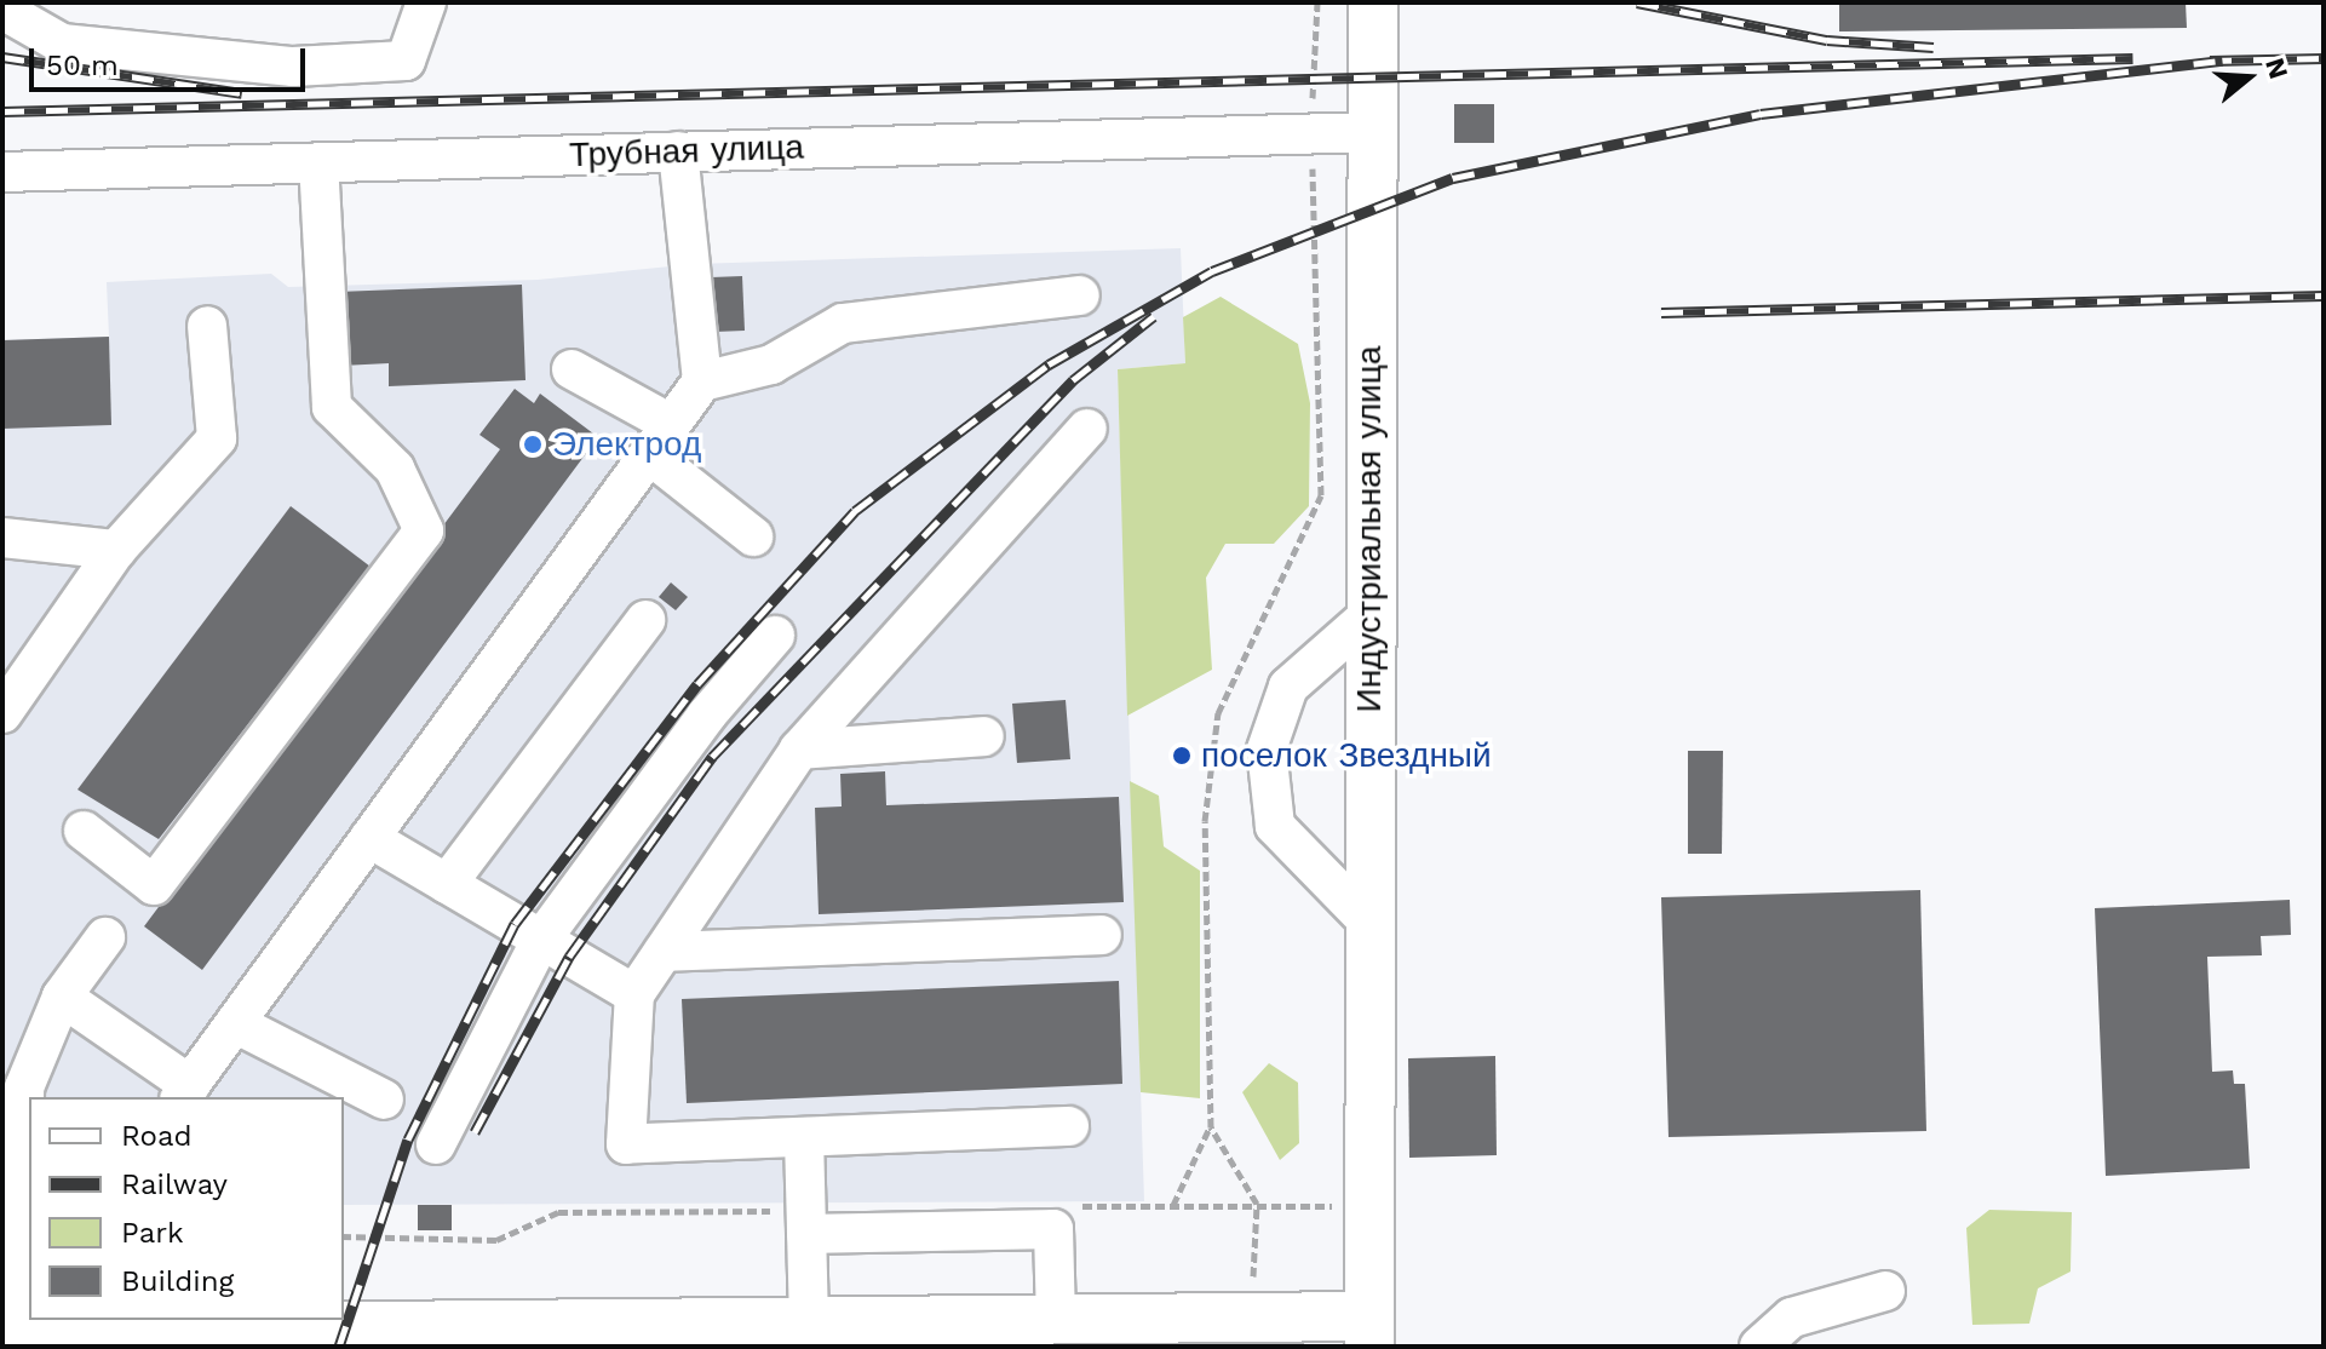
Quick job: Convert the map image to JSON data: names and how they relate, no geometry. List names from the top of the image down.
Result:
{
  "streets": {
    "main road": ["Индустриальная улица"],
    "street": ["Трубная улица"]
  },
  "crossings": [
    ["Трубная улица", "Индустриальная улица"]
  ],
  "places": ["Электрод", "поселок Звездный"],
  "legend": [
    "Road",
    "Railway",
    "Park",
    "Building"
  ],
  "scale_bar": "50 m",
  "north": "right"
}
